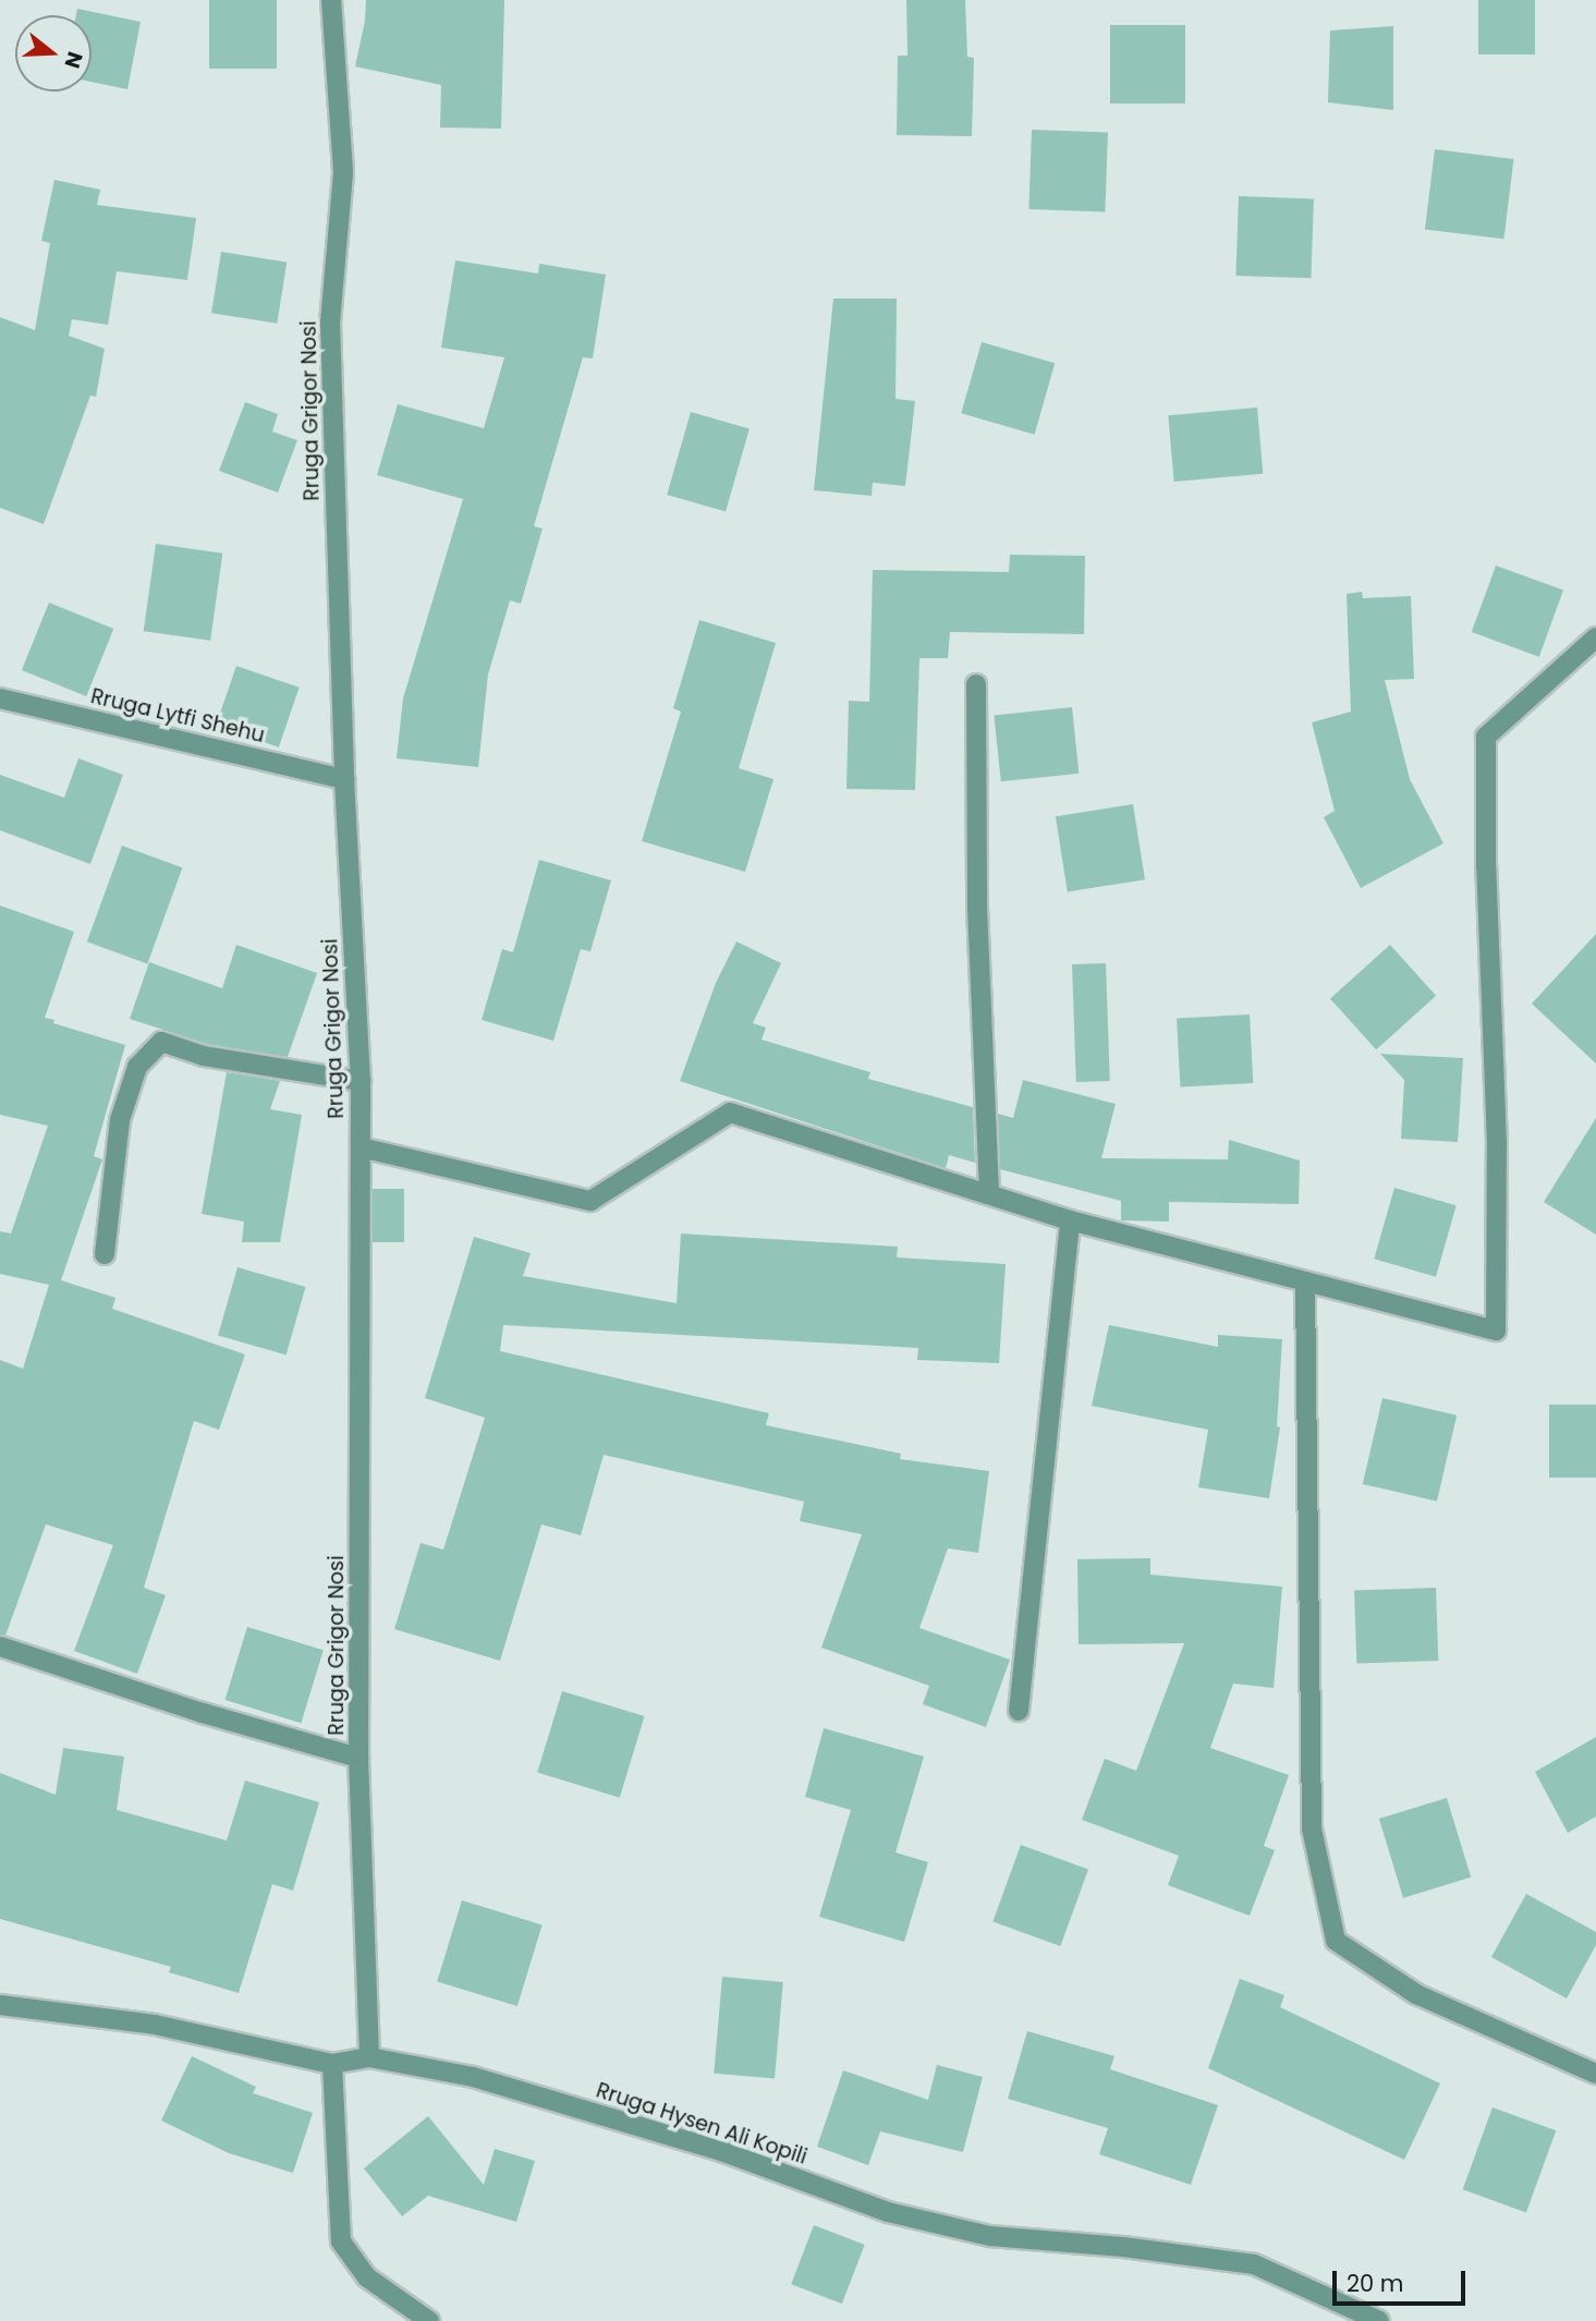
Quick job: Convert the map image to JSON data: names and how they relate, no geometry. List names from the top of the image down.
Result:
{
  "streets": {
    "street": ["Rruga Grigor Nosi", "Rruga Lytfi Shehu", "Rruga Hysen Ali Kopili"]
  },
  "crossings": [
    ["Rruga Grigor Nosi", "Rruga Lytfi Shehu"],
    ["Rruga Grigor Nosi", "Rruga Hysen Ali Kopili"]
  ],
  "scale_bar": "20 m",
  "north": "right"
}
